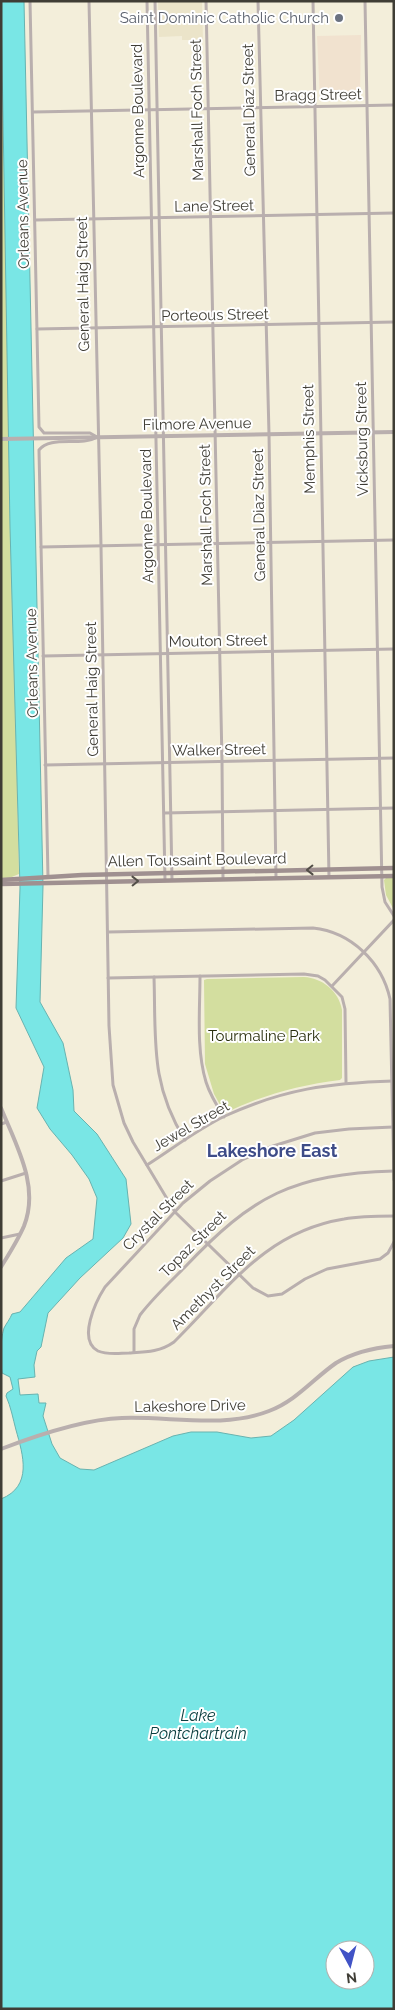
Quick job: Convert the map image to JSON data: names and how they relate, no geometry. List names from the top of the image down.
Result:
{
  "streets": {
    "main road": ["Allen Toussaint Boulevard"],
    "street": [
      "Bragg Street",
      "Marshall Foch Street",
      "General Diaz Street",
      "Argonne Boulevard",
      "Lane Street",
      "Orleans Avenue",
      "General Haig Street",
      "Porteous Street",
      "Filmore Avenue",
      "Memphis Street",
      "Vicksburg Street",
      "Mouton Street",
      "Walker Street",
      "Jewel Street",
      "Crystal Street",
      "Topaz Street",
      "Amethyst Street",
      "Lakeshore Drive"
    ]
  },
  "crossings": [
    ["Bragg Street", "Marshall Foch Street"],
    ["Bragg Street", "General Diaz Street"],
    ["Bragg Street", "Argonne Boulevard"],
    ["Bragg Street", "Orleans Avenue"],
    ["Bragg Street", "General Haig Street"],
    ["Bragg Street", "Memphis Street"],
    ["Bragg Street", "Vicksburg Street"],
    ["Marshall Foch Street", "Lane Street"],
    ["Marshall Foch Street", "Porteous Street"],
    ["Marshall Foch Street", "Filmore Avenue"],
    ["Marshall Foch Street", "Mouton Street"],
    ["Marshall Foch Street", "Walker Street"],
    ["Marshall Foch Street", "Allen Toussaint Boulevard"],
    ["General Diaz Street", "Lane Street"],
    ["General Diaz Street", "Porteous Street"],
    ["General Diaz Street", "Filmore Avenue"],
    ["General Diaz Street", "Mouton Street"],
    ["General Diaz Street", "Walker Street"],
    ["General Diaz Street", "Allen Toussaint Boulevard"],
    ["Argonne Boulevard", "Lane Street"],
    ["Argonne Boulevard", "Porteous Street"],
    ["Argonne Boulevard", "Filmore Avenue"],
    ["Argonne Boulevard", "Mouton Street"],
    ["Argonne Boulevard", "Walker Street"],
    ["Argonne Boulevard", "Allen Toussaint Boulevard"],
    ["Lane Street", "Orleans Avenue"],
    ["Lane Street", "General Haig Street"],
    ["Lane Street", "Memphis Street"],
    ["Lane Street", "Vicksburg Street"],
    ["Orleans Avenue", "General Haig Street"],
    ["Orleans Avenue", "Porteous Street"],
    ["Orleans Avenue", "Filmore Avenue"],
    ["Orleans Avenue", "Mouton Street"],
    ["Orleans Avenue", "Walker Street"],
    ["Orleans Avenue", "Allen Toussaint Boulevard"],
    ["General Haig Street", "Porteous Street"],
    ["General Haig Street", "Filmore Avenue"],
    ["General Haig Street", "Mouton Street"],
    ["General Haig Street", "Walker Street"],
    ["General Haig Street", "Allen Toussaint Boulevard"],
    ["General Haig Street", "Jewel Street"],
    ["General Haig Street", "Crystal Street"],
    ["General Haig Street", "Topaz Street"],
    ["General Haig Street", "Amethyst Street"],
    ["Porteous Street", "Memphis Street"],
    ["Porteous Street", "Vicksburg Street"],
    ["Filmore Avenue", "Memphis Street"],
    ["Filmore Avenue", "Vicksburg Street"],
    ["Memphis Street", "Mouton Street"],
    ["Memphis Street", "Walker Street"],
    ["Memphis Street", "Allen Toussaint Boulevard"],
    ["Vicksburg Street", "Mouton Street"],
    ["Vicksburg Street", "Walker Street"],
    ["Vicksburg Street", "Allen Toussaint Boulevard"],
    ["Crystal Street", "Topaz Street"],
    ["Crystal Street", "Amethyst Street"],
    ["Topaz Street", "Amethyst Street"]
  ],
  "districts": ["Lakeshore East"],
  "water": ["Lake Pontchartrain"],
  "parks": ["Tourmaline Park"],
  "places": ["Saint Dominic Catholic Church"],
  "north": "bottom"
}
